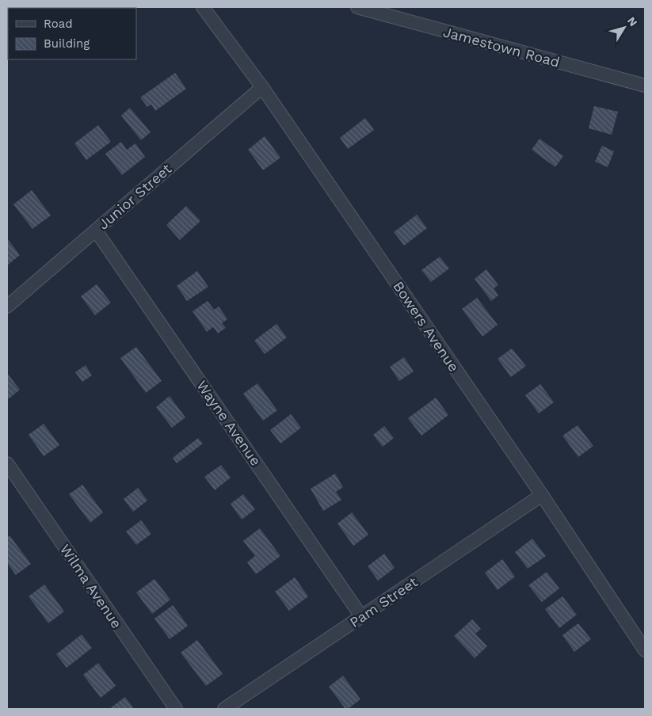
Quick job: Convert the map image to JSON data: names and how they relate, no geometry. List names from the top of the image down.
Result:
{
  "streets": {
    "street": [
      "Jamestown Road",
      "Junior Street",
      "Bowers Avenue",
      "Wayne Avenue",
      "Wilma Avenue",
      "Pam Street"
    ]
  },
  "crossings": [
    ["Junior Street", "Bowers Avenue"],
    ["Junior Street", "Wayne Avenue"],
    ["Bowers Avenue", "Pam Street"],
    ["Wayne Avenue", "Pam Street"]
  ],
  "legend": ["Road", "Building"],
  "north": "top right"
}
